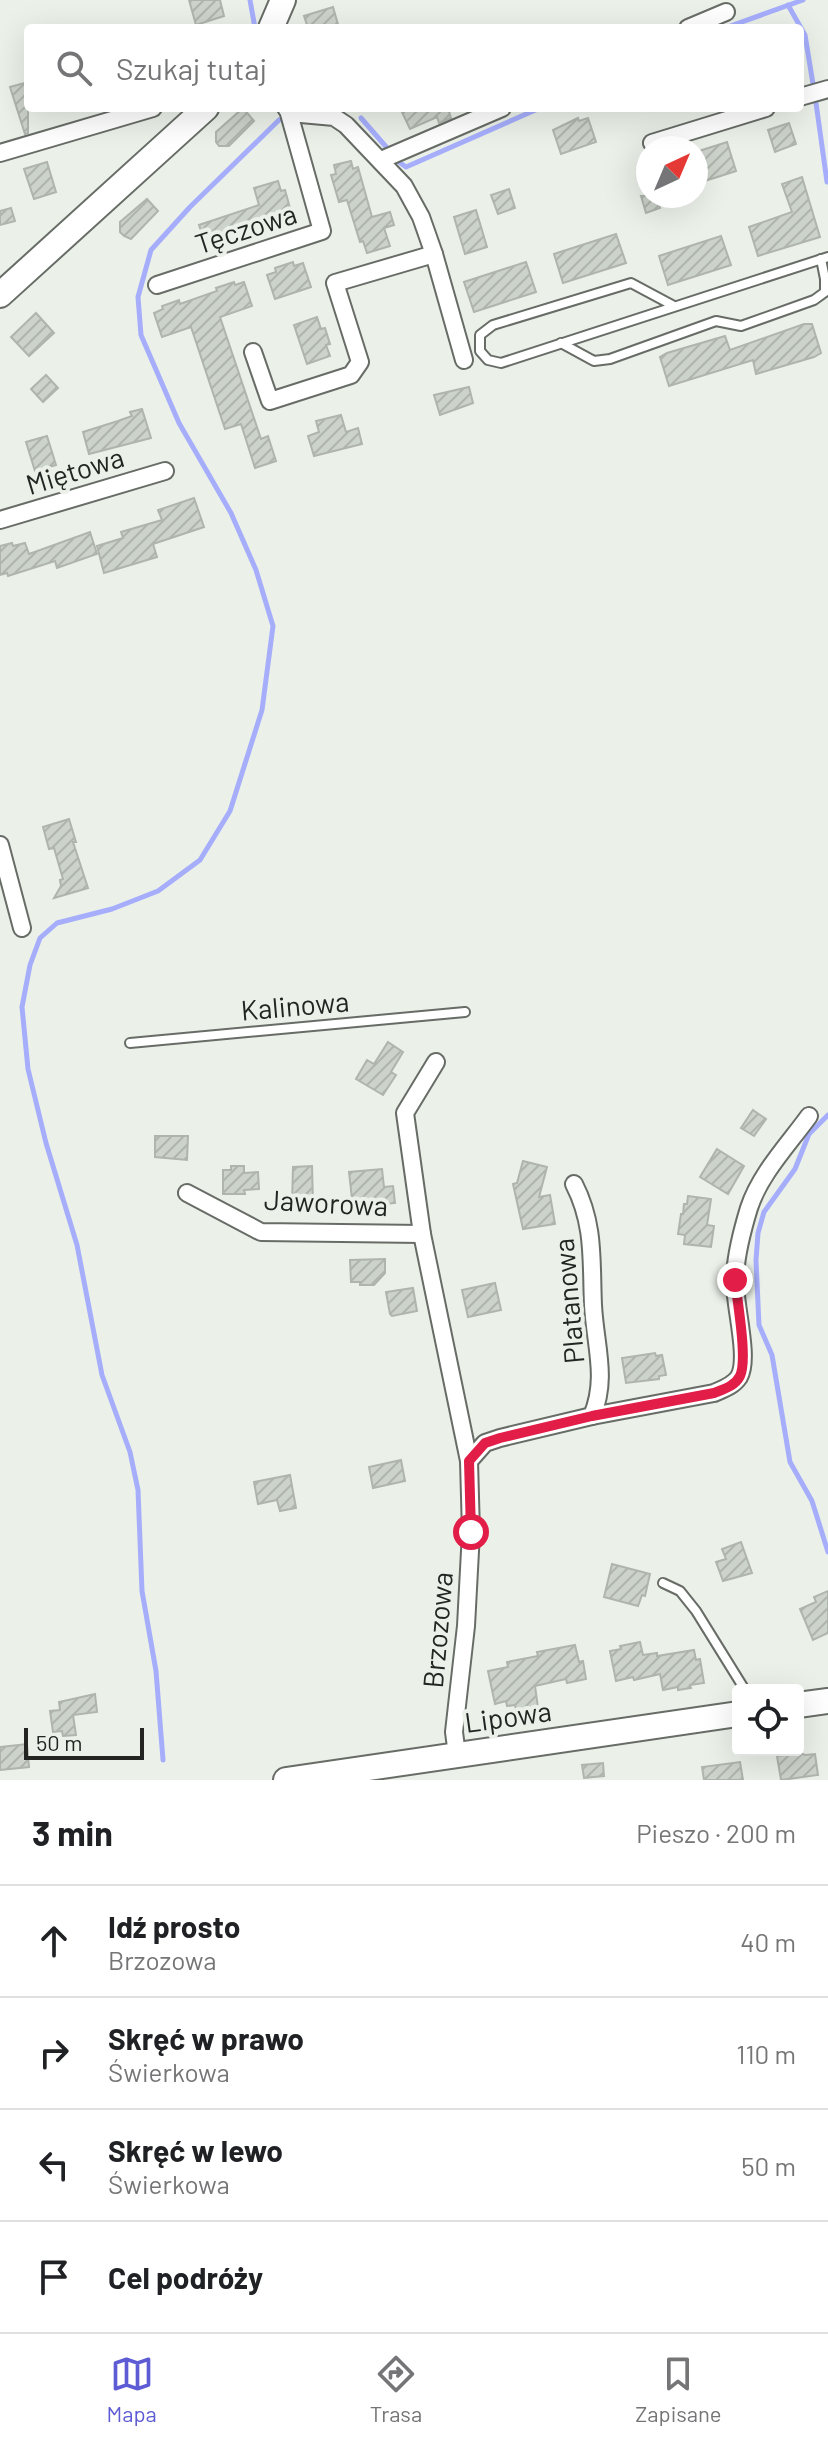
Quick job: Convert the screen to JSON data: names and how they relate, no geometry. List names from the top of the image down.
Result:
{
  "streets": {
    "street": [
      "Tęczowa",
      "Miętowa",
      "Jaworowa",
      "Platanowa",
      "Brzozowa",
      "Lipowa"
    ],
    "lane": ["Kalinowa"]
  },
  "crossings": [
    ["Jaworowa", "Brzozowa"],
    ["Brzozowa", "Lipowa"]
  ],
  "scale_bar": "50 m",
  "north": "top right",
  "page": {
    "search": "Szukaj tutaj",
    "scale": "50 m",
    "heading": ["3 min", "Pieszo · 200 m"],
    "list": [
      ["Idź prosto", "Brzozowa", "40 m"],
      ["Skręć w prawo", "Świerkowa", "110 m"],
      ["Skręć w lewo", "Świerkowa", "50 m"],
      "Cel podróży"
    ],
    "nav": ["Mapa", "Trasa", "Zapisane"]
  }
}
